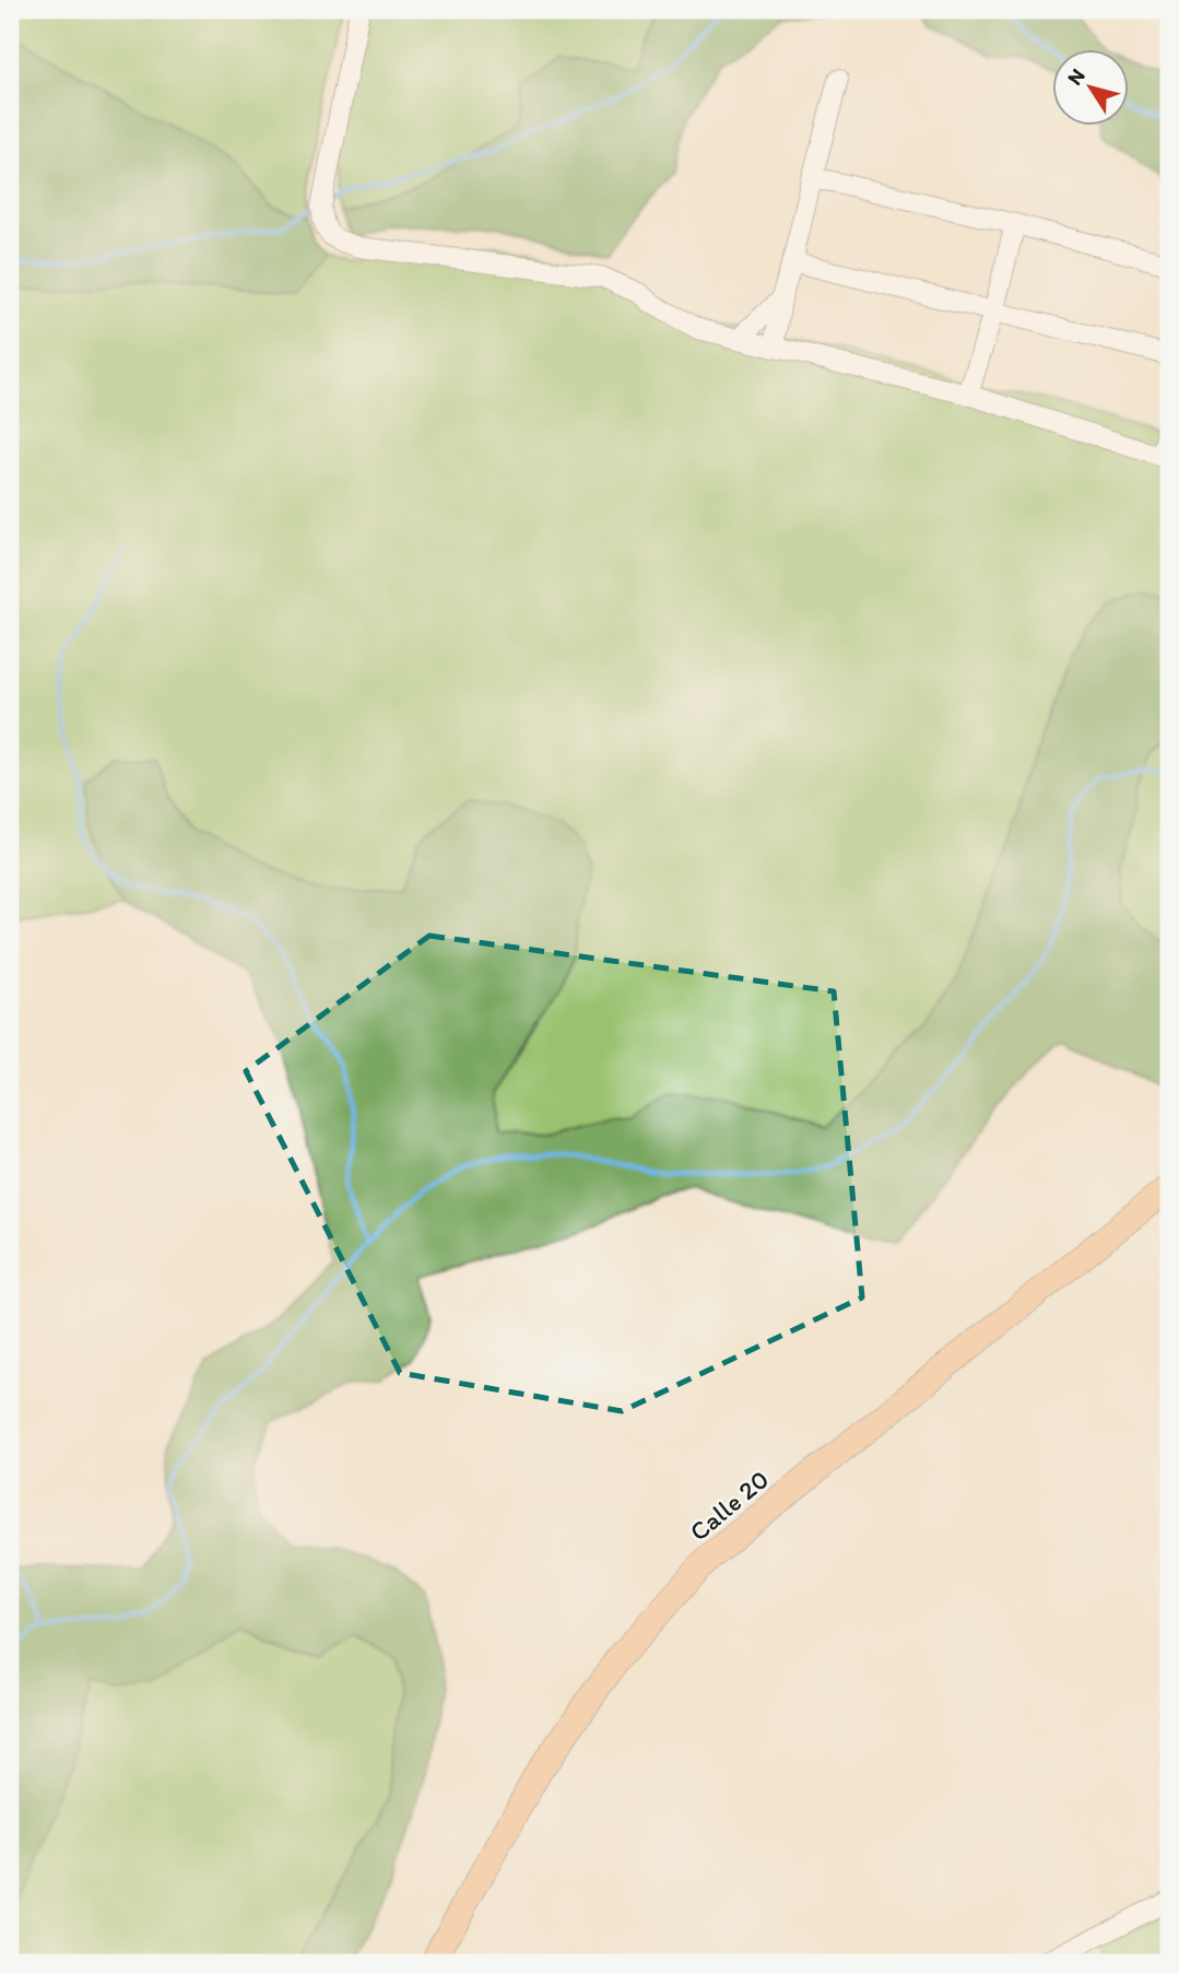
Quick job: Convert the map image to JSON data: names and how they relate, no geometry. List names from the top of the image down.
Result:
{
  "streets": {
    "main road": ["Calle 20"]
  },
  "north": "top left"
}
